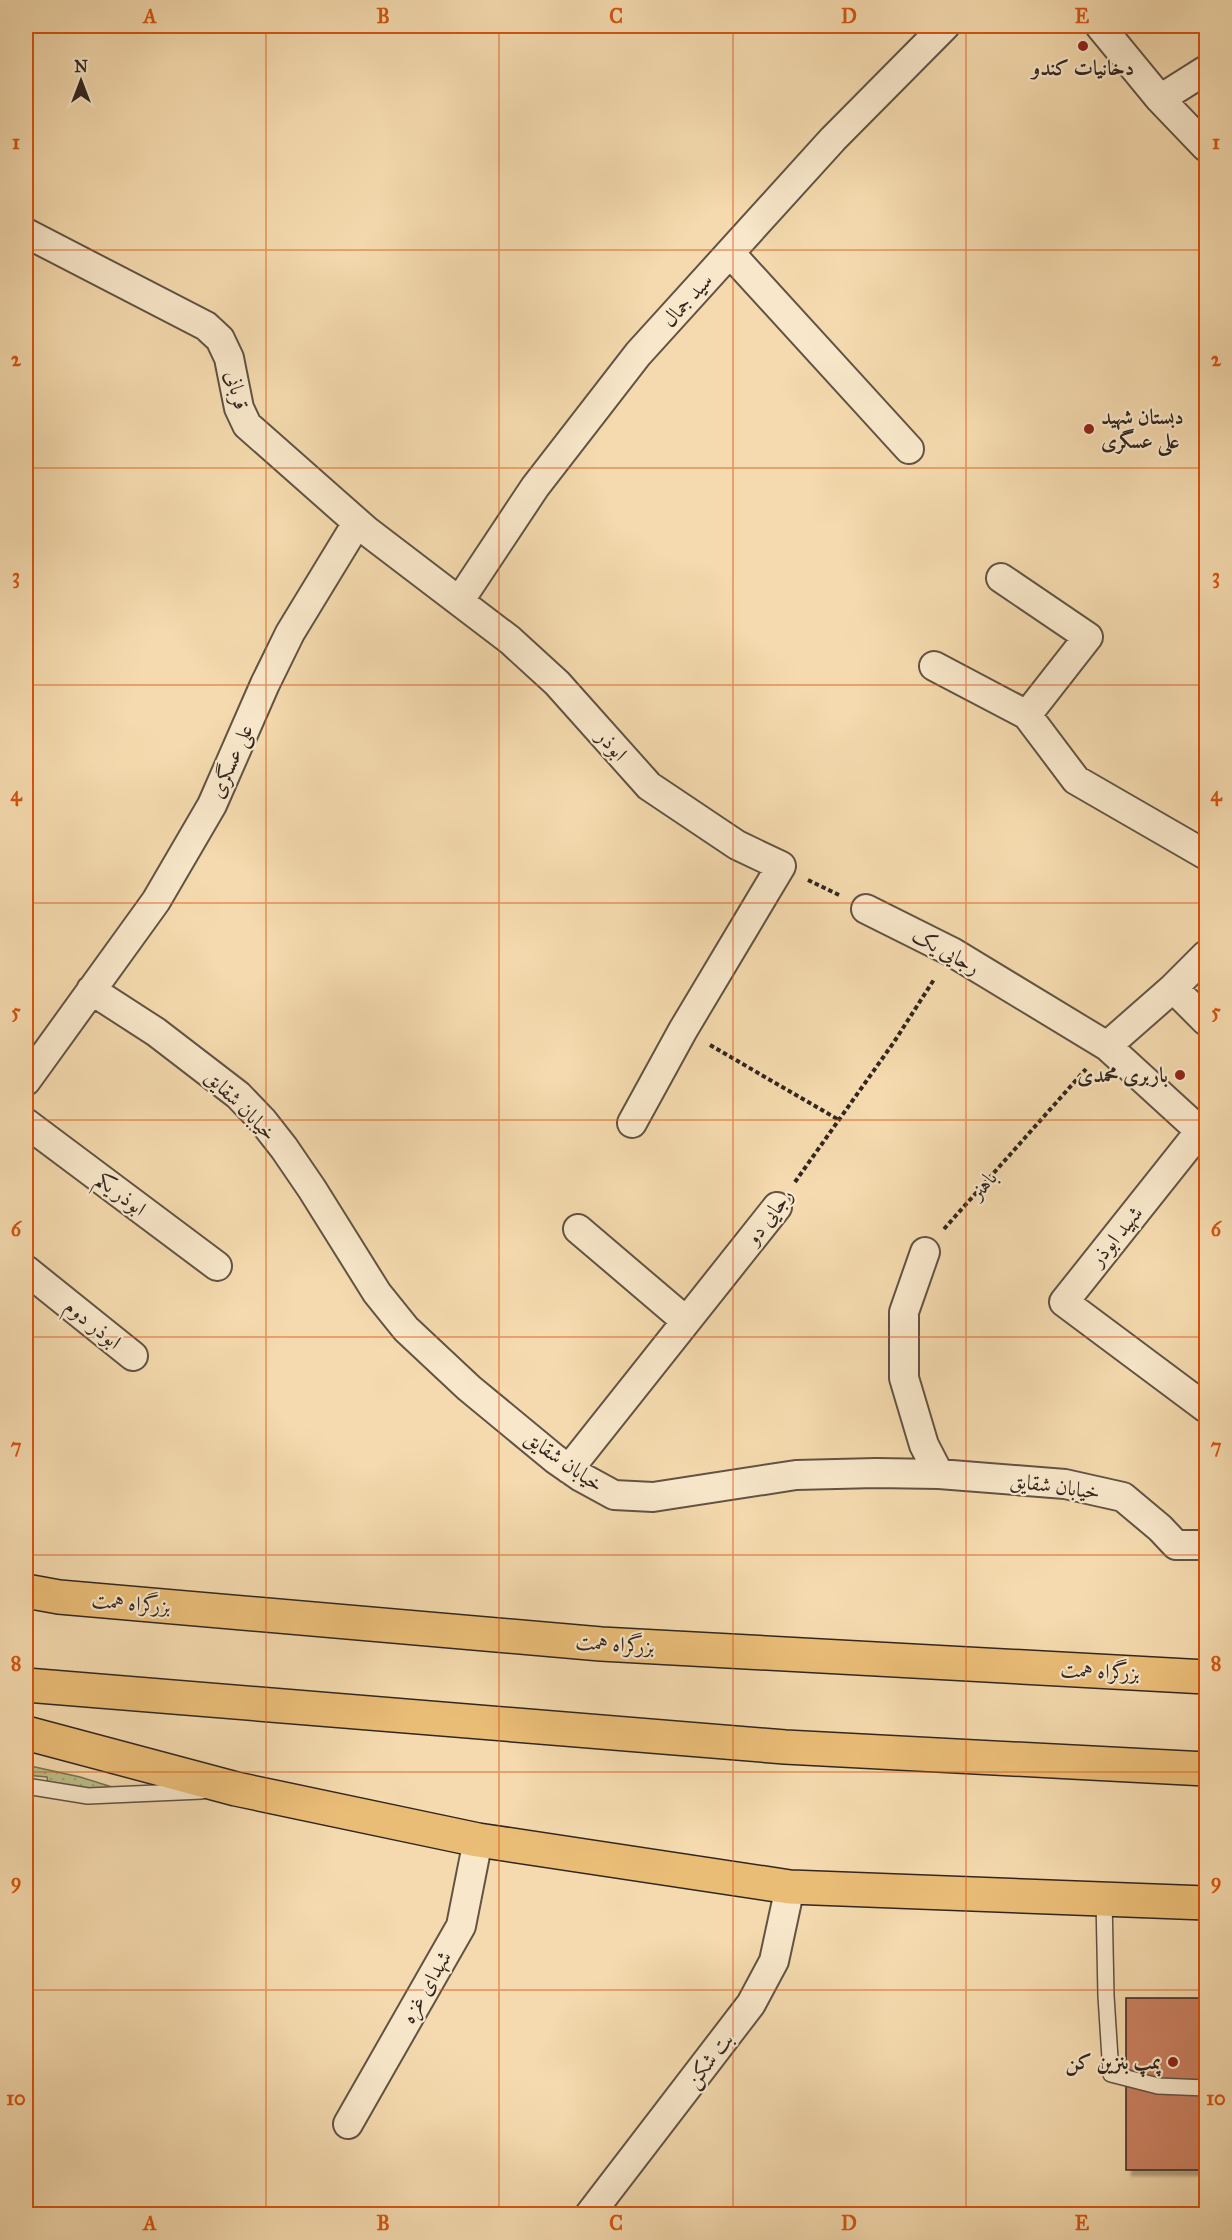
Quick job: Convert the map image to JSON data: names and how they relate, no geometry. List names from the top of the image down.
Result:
{
  "streets": {
    "highway": ["بزرگراه همت"],
    "street": [
      "سید جمال",
      "قربانی",
      "ابوذر",
      "علی عسگری",
      "رجایی یک",
      "خیابان شقایق",
      "ابوذر یکم",
      "رجایی دو",
      "شهید ابوذر",
      "ابوذر دوم",
      "شهدای غزه",
      "بت شکن"
    ],
    "path": ["باهنر"]
  },
  "crossings": [
    ["سید جمال", "قربانی"],
    ["سید جمال", "ابوذر"],
    ["قربانی", "ابوذر"],
    ["قربانی", "علی عسگری"],
    ["علی عسگری", "خیابان شقایق"],
    ["رجایی یک", "باهنر"],
    ["رجایی یک", "رجایی دو"],
    ["رجایی یک", "شهید ابوذر"],
    ["خیابان شقایق", "رجایی دو"],
    ["باهنر", "شهید ابوذر"]
  ],
  "places": [
    "دخانیات کندو",
    "دبستان شهید علی عسگری",
    "باربری محمدی",
    "پمپ بنزین کن"
  ],
  "north": "top",
  "grid": {
    "columns": [
      "A",
      "B",
      "C",
      "D",
      "E"
    ],
    "rows": [
      "1",
      "2",
      "3",
      "4",
      "5",
      "6",
      "7",
      "8",
      "9",
      "10"
    ]
  }
}
